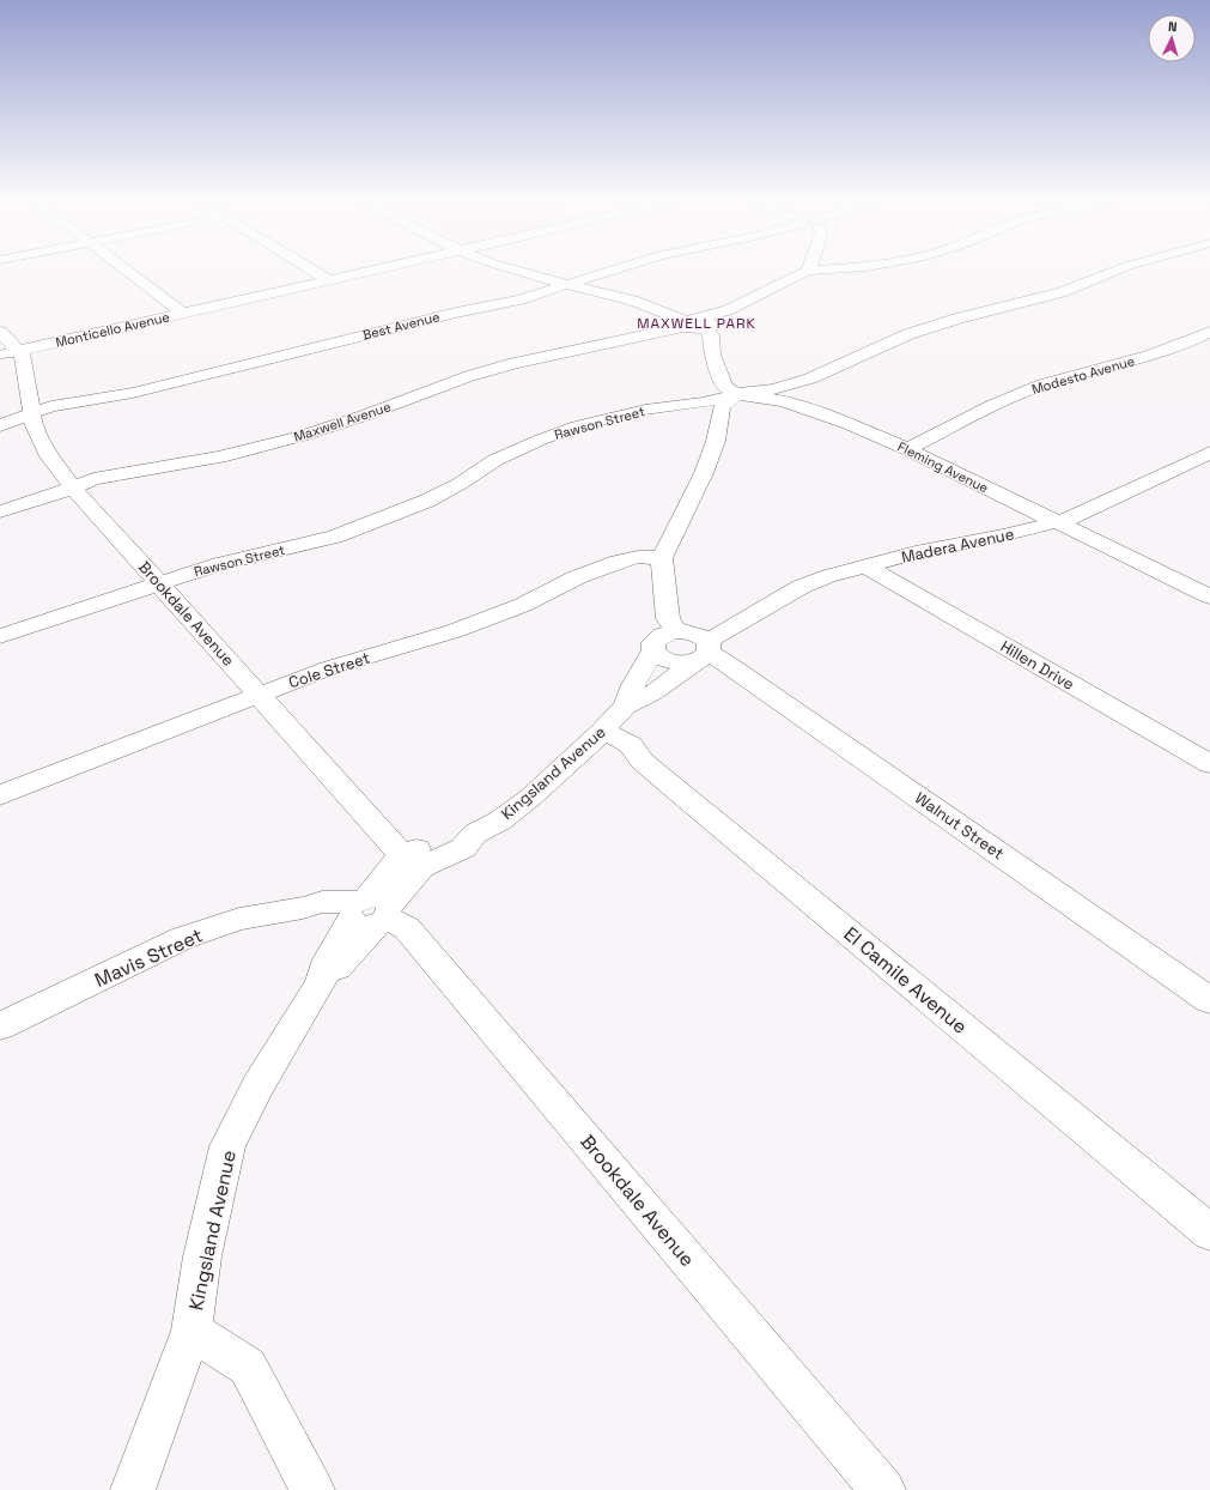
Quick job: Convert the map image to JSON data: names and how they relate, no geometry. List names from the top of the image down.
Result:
{
  "streets": {
    "street": [
      "Best Avenue",
      "Monticello Avenue",
      "Modesto Avenue",
      "Maxwell Avenue",
      "Rawson Street",
      "Fleming Avenue",
      "Madera Avenue",
      "Brookdale Avenue",
      "Hillen Drive",
      "Cole Street",
      "Kingsland Avenue",
      "Walnut Street",
      "Mavis Street",
      "El Camile Avenue"
    ]
  },
  "crossings": [
    ["Best Avenue", "Brookdale Avenue"],
    ["Monticello Avenue", "Brookdale Avenue"],
    ["Modesto Avenue", "Fleming Avenue"],
    ["Maxwell Avenue", "Brookdale Avenue"],
    ["Rawson Street", "Fleming Avenue"],
    ["Rawson Street", "Brookdale Avenue"],
    ["Fleming Avenue", "Madera Avenue"],
    ["Madera Avenue", "Hillen Drive"],
    ["Madera Avenue", "Kingsland Avenue"],
    ["Madera Avenue", "Walnut Street"],
    ["Brookdale Avenue", "Cole Street"],
    ["Brookdale Avenue", "Kingsland Avenue"],
    ["Brookdale Avenue", "Mavis Street"],
    ["Kingsland Avenue", "Walnut Street"],
    ["Kingsland Avenue", "Mavis Street"],
    ["Kingsland Avenue", "El Camile Avenue"]
  ],
  "districts": ["MAXWELL PARK"],
  "north": "top"
}
